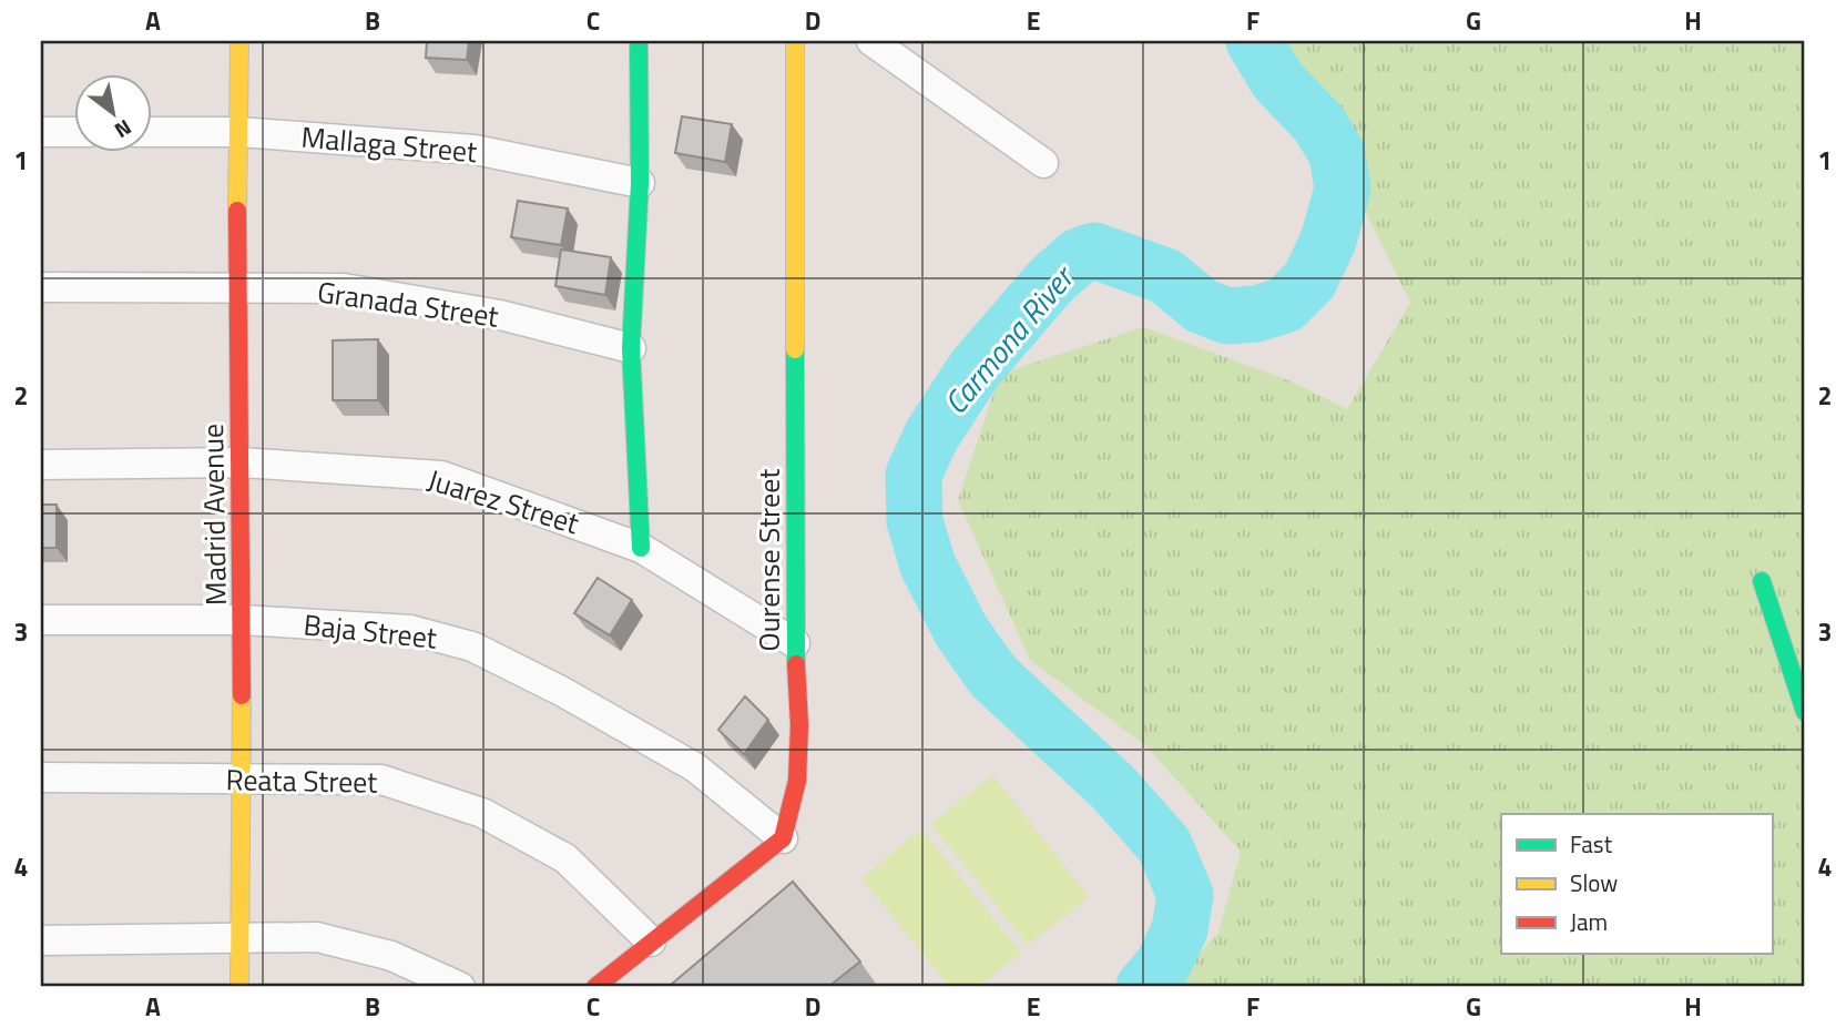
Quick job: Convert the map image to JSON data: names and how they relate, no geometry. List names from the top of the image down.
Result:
{
  "streets": {
    "street": [
      "Mallaga Street",
      "Granada Street",
      "Juarez Street",
      "Madrid Avenue",
      "Ourense Street",
      "Baja Street",
      "Reata Street"
    ]
  },
  "crossings": [
    ["Mallaga Street", "Madrid Avenue"],
    ["Granada Street", "Madrid Avenue"],
    ["Juarez Street", "Madrid Avenue"],
    ["Juarez Street", "Ourense Street"],
    ["Madrid Avenue", "Baja Street"],
    ["Madrid Avenue", "Reata Street"],
    ["Ourense Street", "Baja Street"]
  ],
  "water": ["Carmona River"],
  "legend": ["Fast", "Slow", "Jam"],
  "north": "bottom right",
  "grid": {
    "columns": [
      "A",
      "B",
      "C",
      "D",
      "E",
      "F",
      "G",
      "H"
    ],
    "rows": [
      "1",
      "2",
      "3",
      "4"
    ]
  }
}
